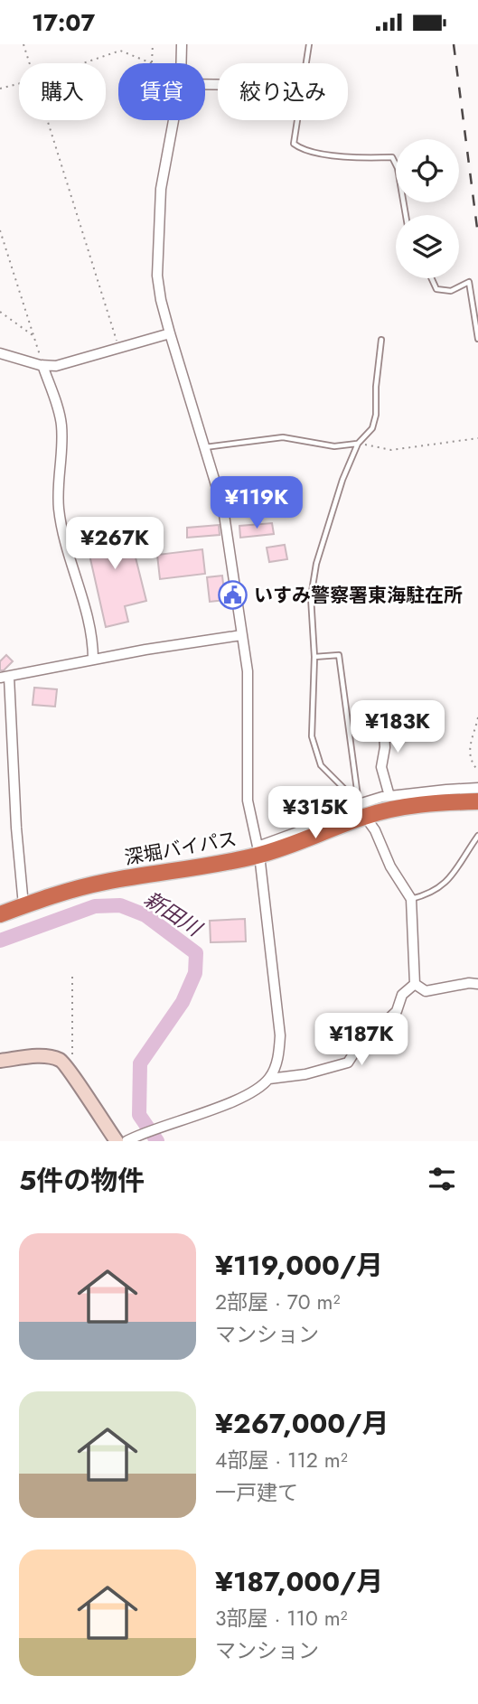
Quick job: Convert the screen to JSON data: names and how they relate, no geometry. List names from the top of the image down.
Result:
{
  "streets": {
    "highway": ["深堀バイパス"]
  },
  "water": ["新田川"],
  "places": {
    "public building": ["いすみ警察署東海駐在所"]
  },
  "page": {
    "status": "17:07",
    "chip": ["購入", "賃貸", "絞り込み"],
    "price": [
      "¥119K",
      "¥267K",
      "¥183K",
      "¥315K",
      "¥187K"
    ],
    "heading": "5件の物件",
    "list": [
      {
        "name": "¥119,000/月",
        "note": "2部屋 · 70 m² · マンション"
      },
      {
        "name": "¥267,000/月",
        "note": "4部屋 · 112 m² · 一戸建て"
      },
      {
        "name": "¥187,000/月",
        "note": "3部屋 · 110 m² · マンション"
      }
    ]
  }
}
